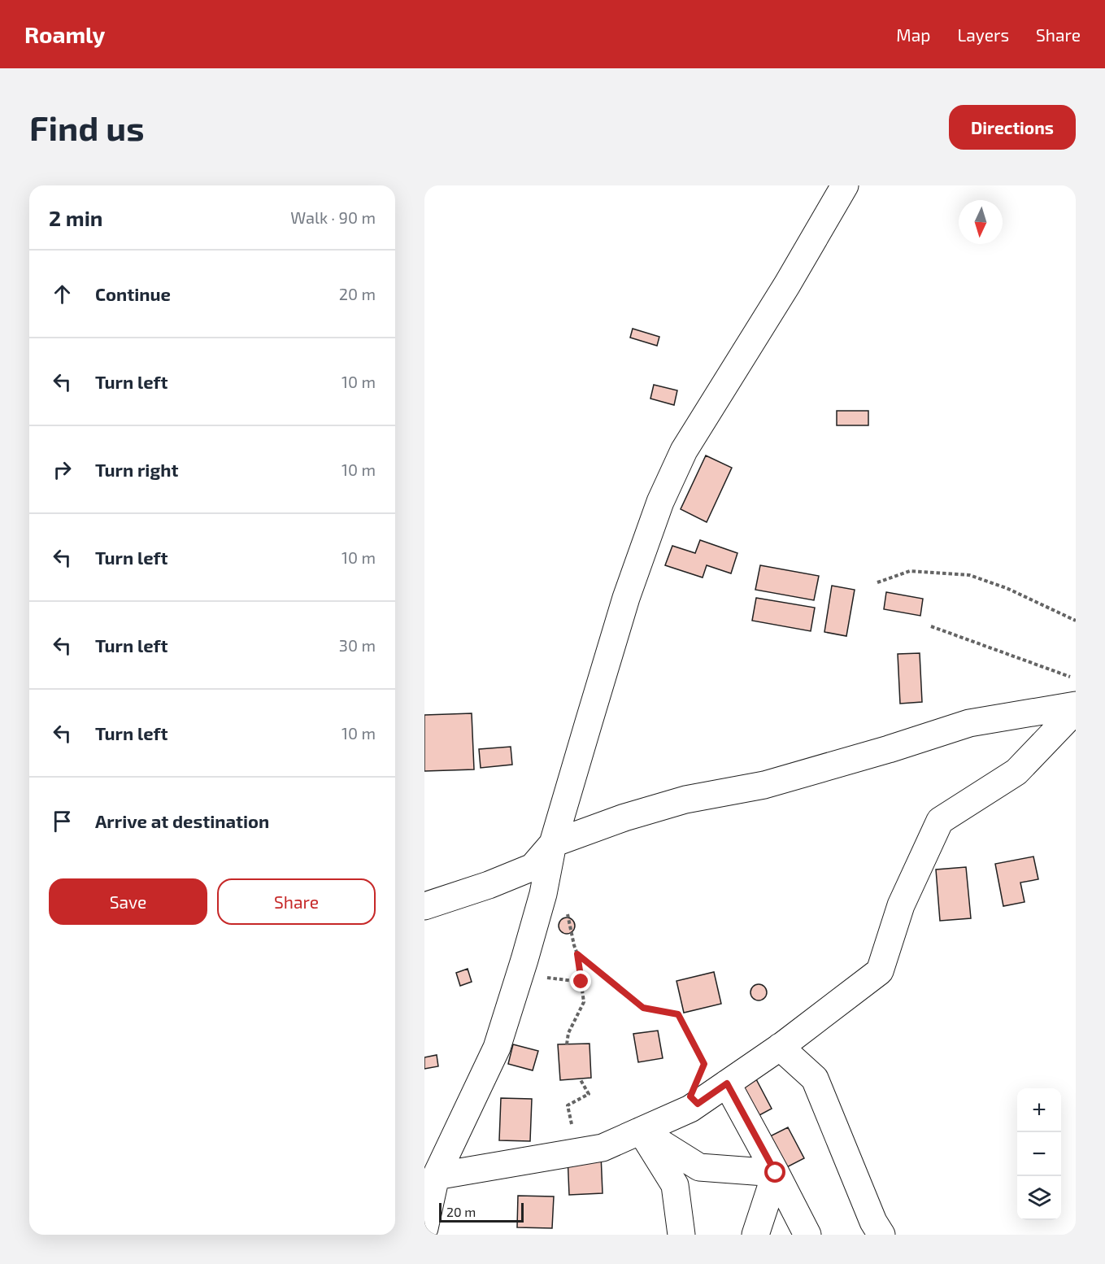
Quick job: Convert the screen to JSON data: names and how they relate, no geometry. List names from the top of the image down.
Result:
{
  "scale_bar": "20 m",
  "north": "bottom",
  "page": {
    "header": "Roamly",
    "nav": ["Map", "Layers", "Share"],
    "buttons": [
      "Directions",
      ["Save", "Share"]
    ],
    "title": "Find us",
    "heading": ["2 min", "Walk · 90 m"],
    "list": [
      ["Continue", "20 m"],
      ["Turn left", "10 m"],
      ["Turn right", "10 m"],
      ["Turn left", "10 m"],
      ["Turn left", "30 m"],
      ["Turn left", "10 m"],
      "Arrive at destination"
    ],
    "map_buttons": ["+", "−"],
    "scale": "20 m"
  }
}
